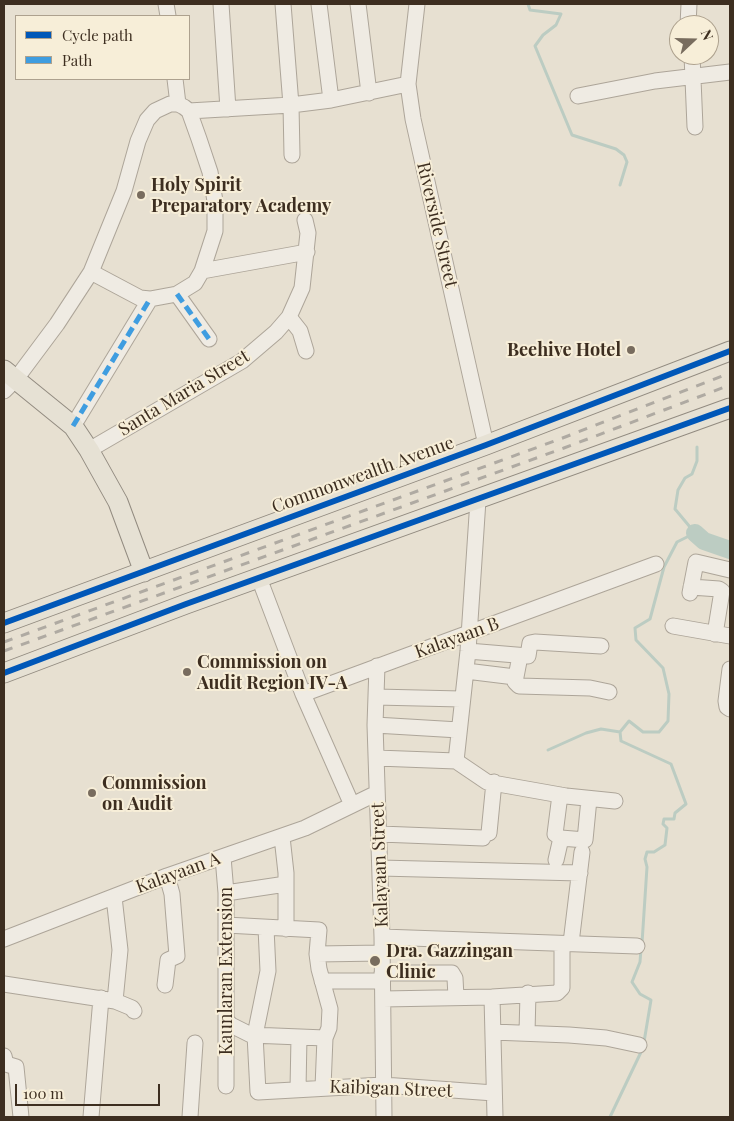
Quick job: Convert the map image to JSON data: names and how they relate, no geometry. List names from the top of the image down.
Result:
{
  "streets": {
    "main road": ["Commonwealth Avenue"],
    "street": [
      "Riverside Street",
      "Santa Maria Street",
      "Kalayaan B",
      "Kalayaan Street",
      "Kalayaan A",
      "Kaunlaran Extension",
      "Kaibigan Street"
    ]
  },
  "crossings": [
    ["Riverside Street", "Commonwealth Avenue"],
    ["Kalayaan Street", "Kalayaan A"],
    ["Kalayaan Street", "Kaibigan Street"],
    ["Kalayaan A", "Kaunlaran Extension"]
  ],
  "places": [
    "Holy Spirit Preparatory Academy",
    "Beehive Hotel",
    "Commission on Audit Region IV-A",
    "Commission on Audit",
    "Dra. Gazzingan Clinic"
  ],
  "legend": ["Cycle path", "Path"],
  "scale_bar": "100 m",
  "north": "right"
}
